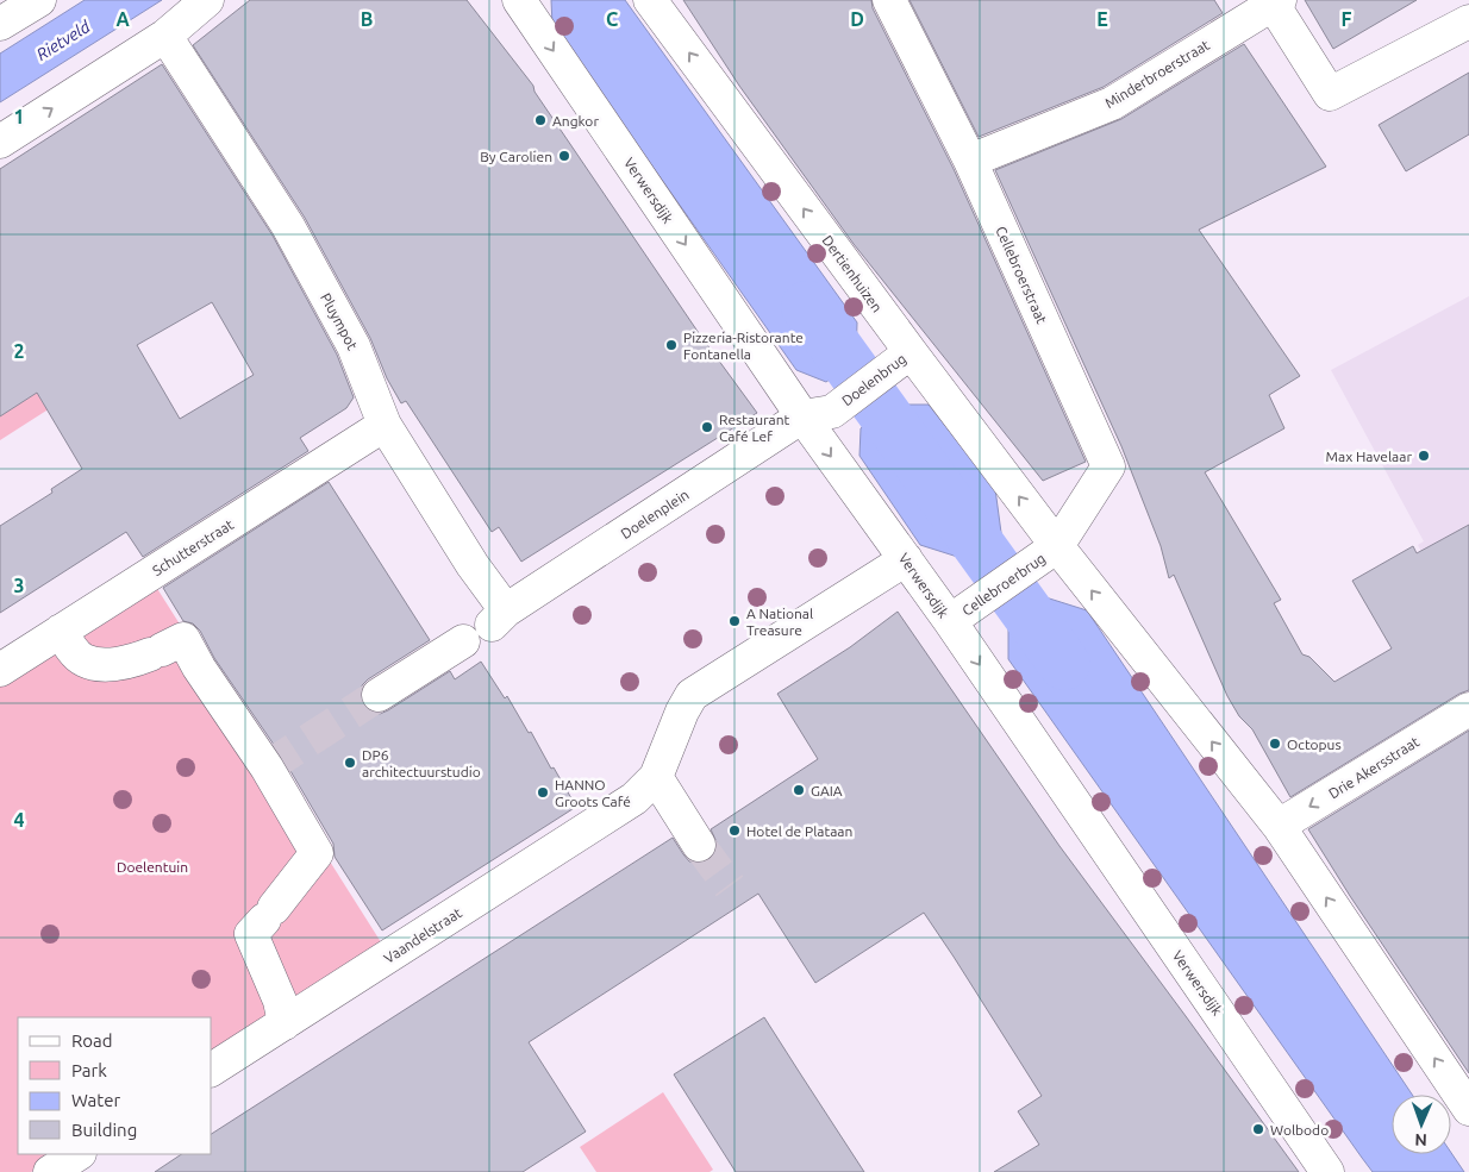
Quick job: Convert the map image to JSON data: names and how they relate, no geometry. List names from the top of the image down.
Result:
{
  "streets": {
    "street": [
      "Minderbroerstraat",
      "Verwersdijk",
      "Dertienhuizen",
      "Cellebroerstraat",
      "Pluympot",
      "Doelenbrug",
      "Doelenplein",
      "Schutterstraat",
      "Cellebroerbrug",
      "Drie Akersstraat",
      "Vaandelstraat"
    ]
  },
  "crossings": [
    ["Minderbroerstraat", "Cellebroerstraat"],
    ["Verwersdijk", "Doelenbrug"],
    ["Verwersdijk", "Doelenplein"],
    ["Verwersdijk", "Cellebroerbrug"],
    ["Dertienhuizen", "Cellebroerstraat"],
    ["Dertienhuizen", "Doelenbrug"],
    ["Dertienhuizen", "Cellebroerbrug"],
    ["Cellebroerstraat", "Cellebroerbrug"],
    ["Pluympot", "Doelenplein"],
    ["Pluympot", "Schutterstraat"],
    ["Doelenbrug", "Doelenplein"]
  ],
  "one_way": ["Dertienhuizen", "Drie Akersstraat"],
  "water": ["Rietveld"],
  "parks": ["Doelentuin"],
  "places": [
    "Angkor",
    "By Carolien",
    "Pizzeria-Ristorante Fontanella",
    "Restaurant Café Lef",
    "Max Havelaar",
    "A National Treasure",
    "Octopus",
    "DP6 architectuurstudio",
    "GAIA",
    "HANNO Groots Café",
    "Hotel de Plataan",
    "Wolbodo"
  ],
  "legend": [
    "Road",
    "Park",
    "Water",
    "Building"
  ],
  "north": "bottom",
  "grid": {
    "columns": [
      "A",
      "B",
      "C",
      "D",
      "E",
      "F"
    ],
    "rows": [
      "1",
      "2",
      "3",
      "4"
    ]
  }
}
